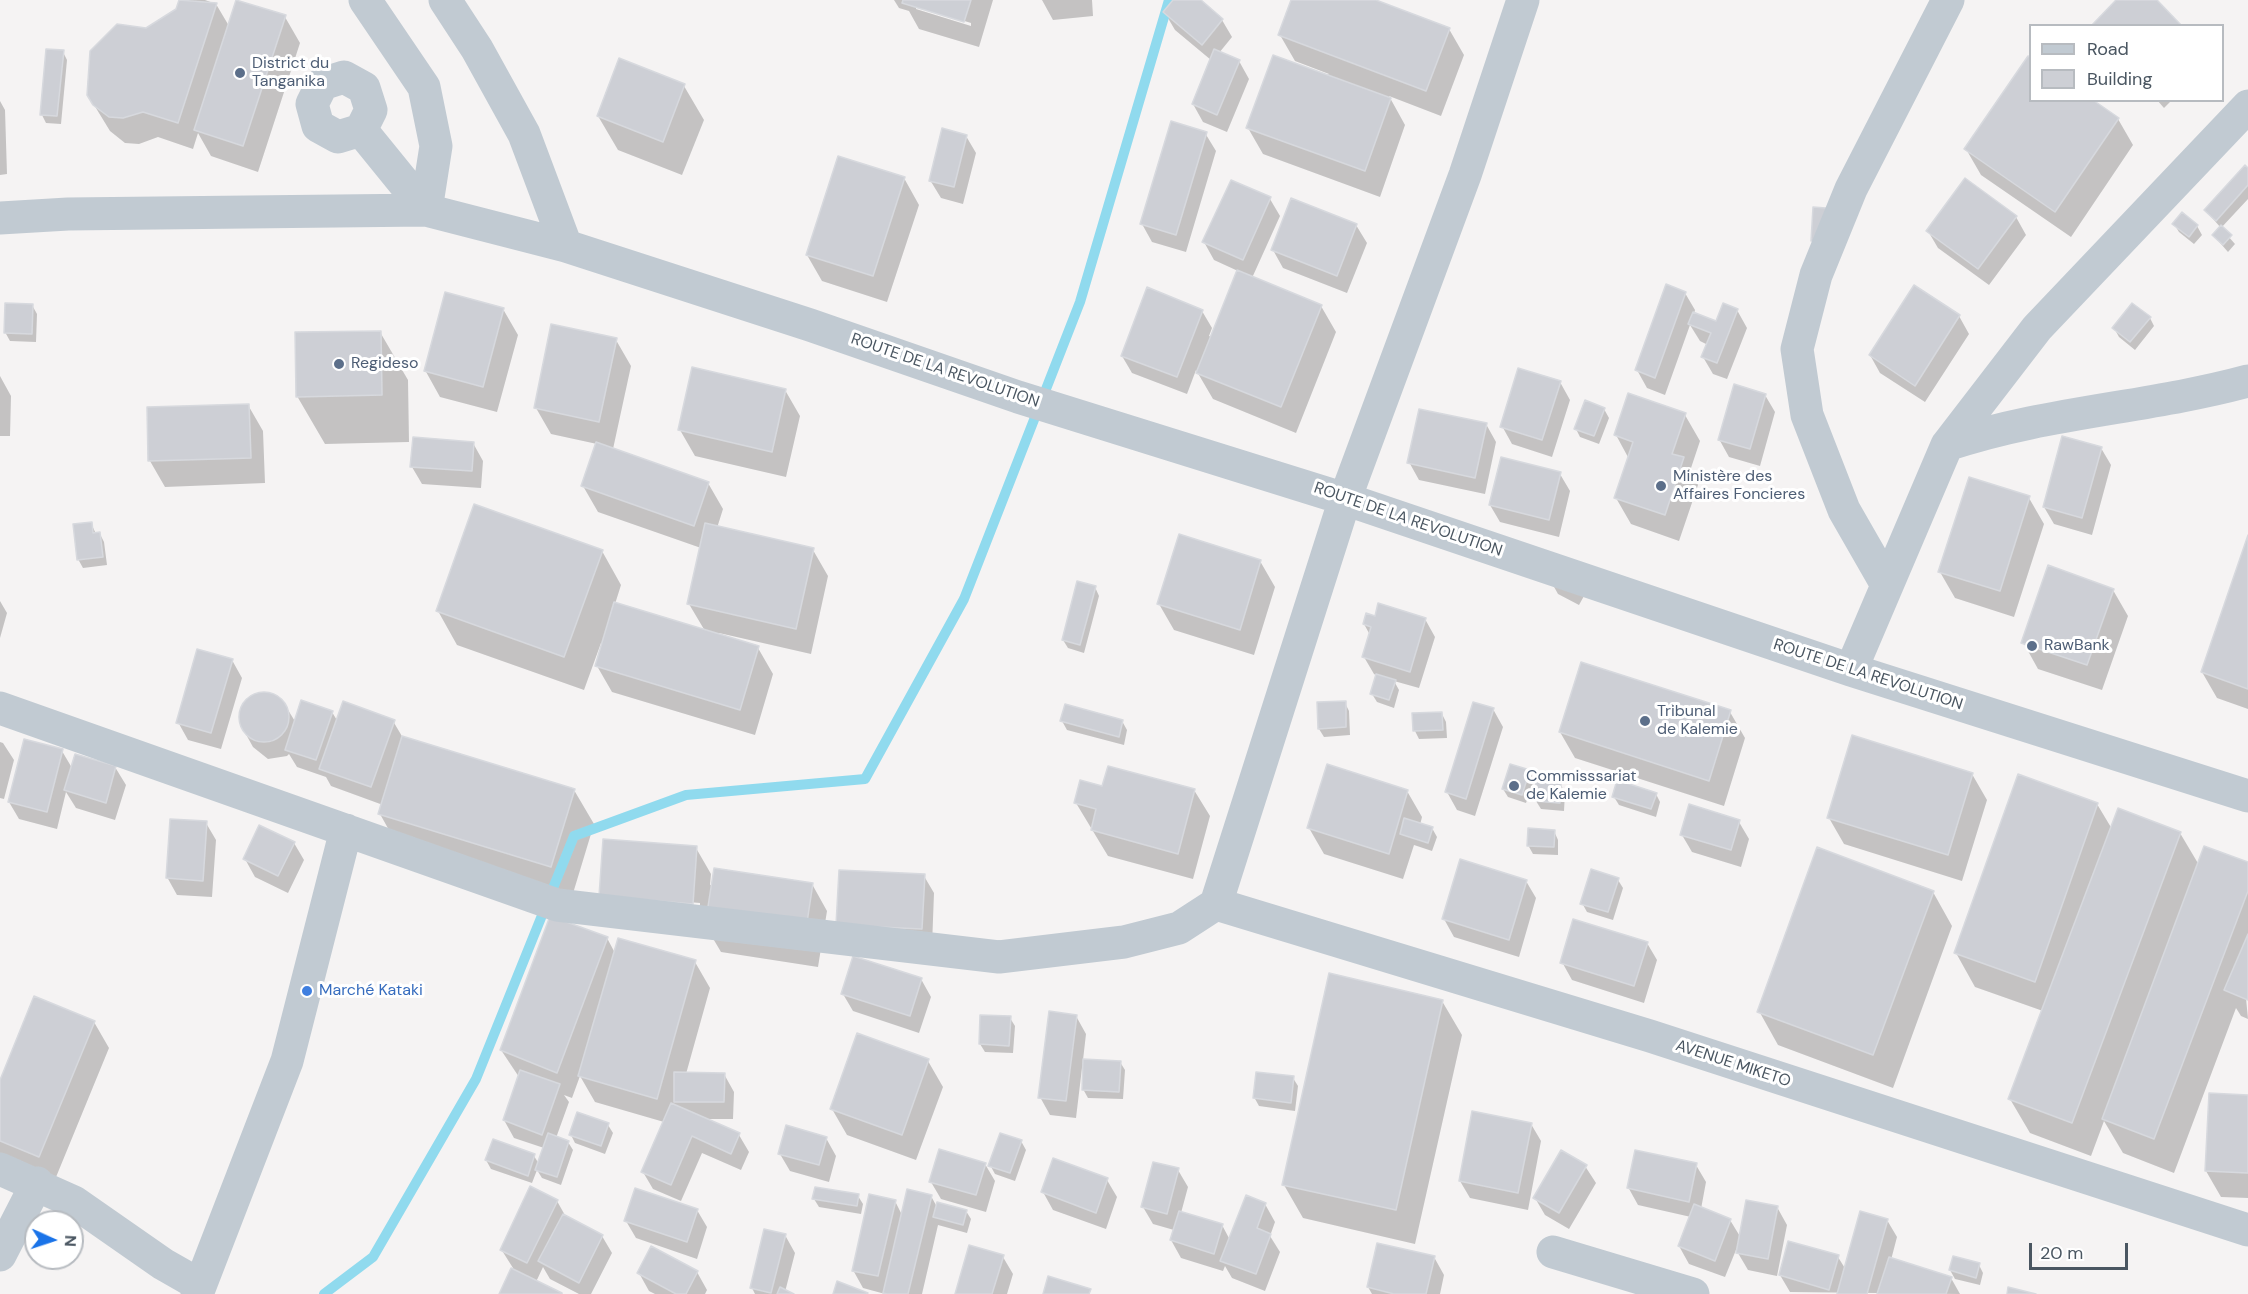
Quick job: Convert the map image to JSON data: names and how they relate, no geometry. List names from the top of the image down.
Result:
{
  "streets": {
    "street": ["ROUTE DE LA REVOLUTION", "AVENUE MIKETO"]
  },
  "places": [
    "District du Tanganika",
    "Regideso",
    "Ministère des Affaires Foncieres",
    "RawBank",
    "Tribunal de Kalemie",
    "Commisssariat de Kalemie",
    "Marché Kataki"
  ],
  "legend": ["Road", "Building"],
  "scale_bar": "20 m",
  "north": "right"
}
